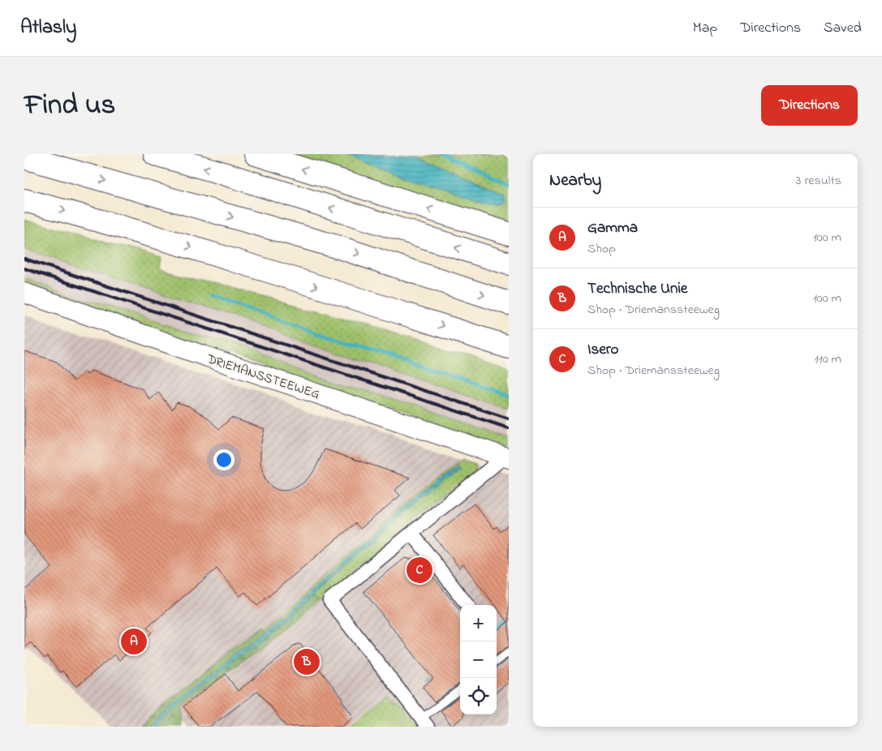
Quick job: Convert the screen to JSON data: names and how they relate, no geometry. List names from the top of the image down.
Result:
{
  "streets": {
    "main road": ["DRIEMANSSTEEWEG"]
  },
  "page": {
    "header": "Atlasly",
    "nav": ["Map", "Directions", "Saved"],
    "title": "Find us",
    "buttons": "Directions",
    "heading": ["Nearby", "3 results"],
    "list": [
      {
        "mark": "A",
        "name": "Gamma",
        "note": "Shop",
        "value": "100 m"
      },
      {
        "mark": "B",
        "name": "Technische Unie",
        "note": "Shop · Driemanssteeweg",
        "value": "100 m"
      },
      {
        "mark": "C",
        "name": "Isero",
        "note": "Shop · Driemanssteeweg",
        "value": "110 m"
      }
    ],
    "pins": ["C", "A", "B"],
    "map_buttons": ["+", "−"]
  }
}
